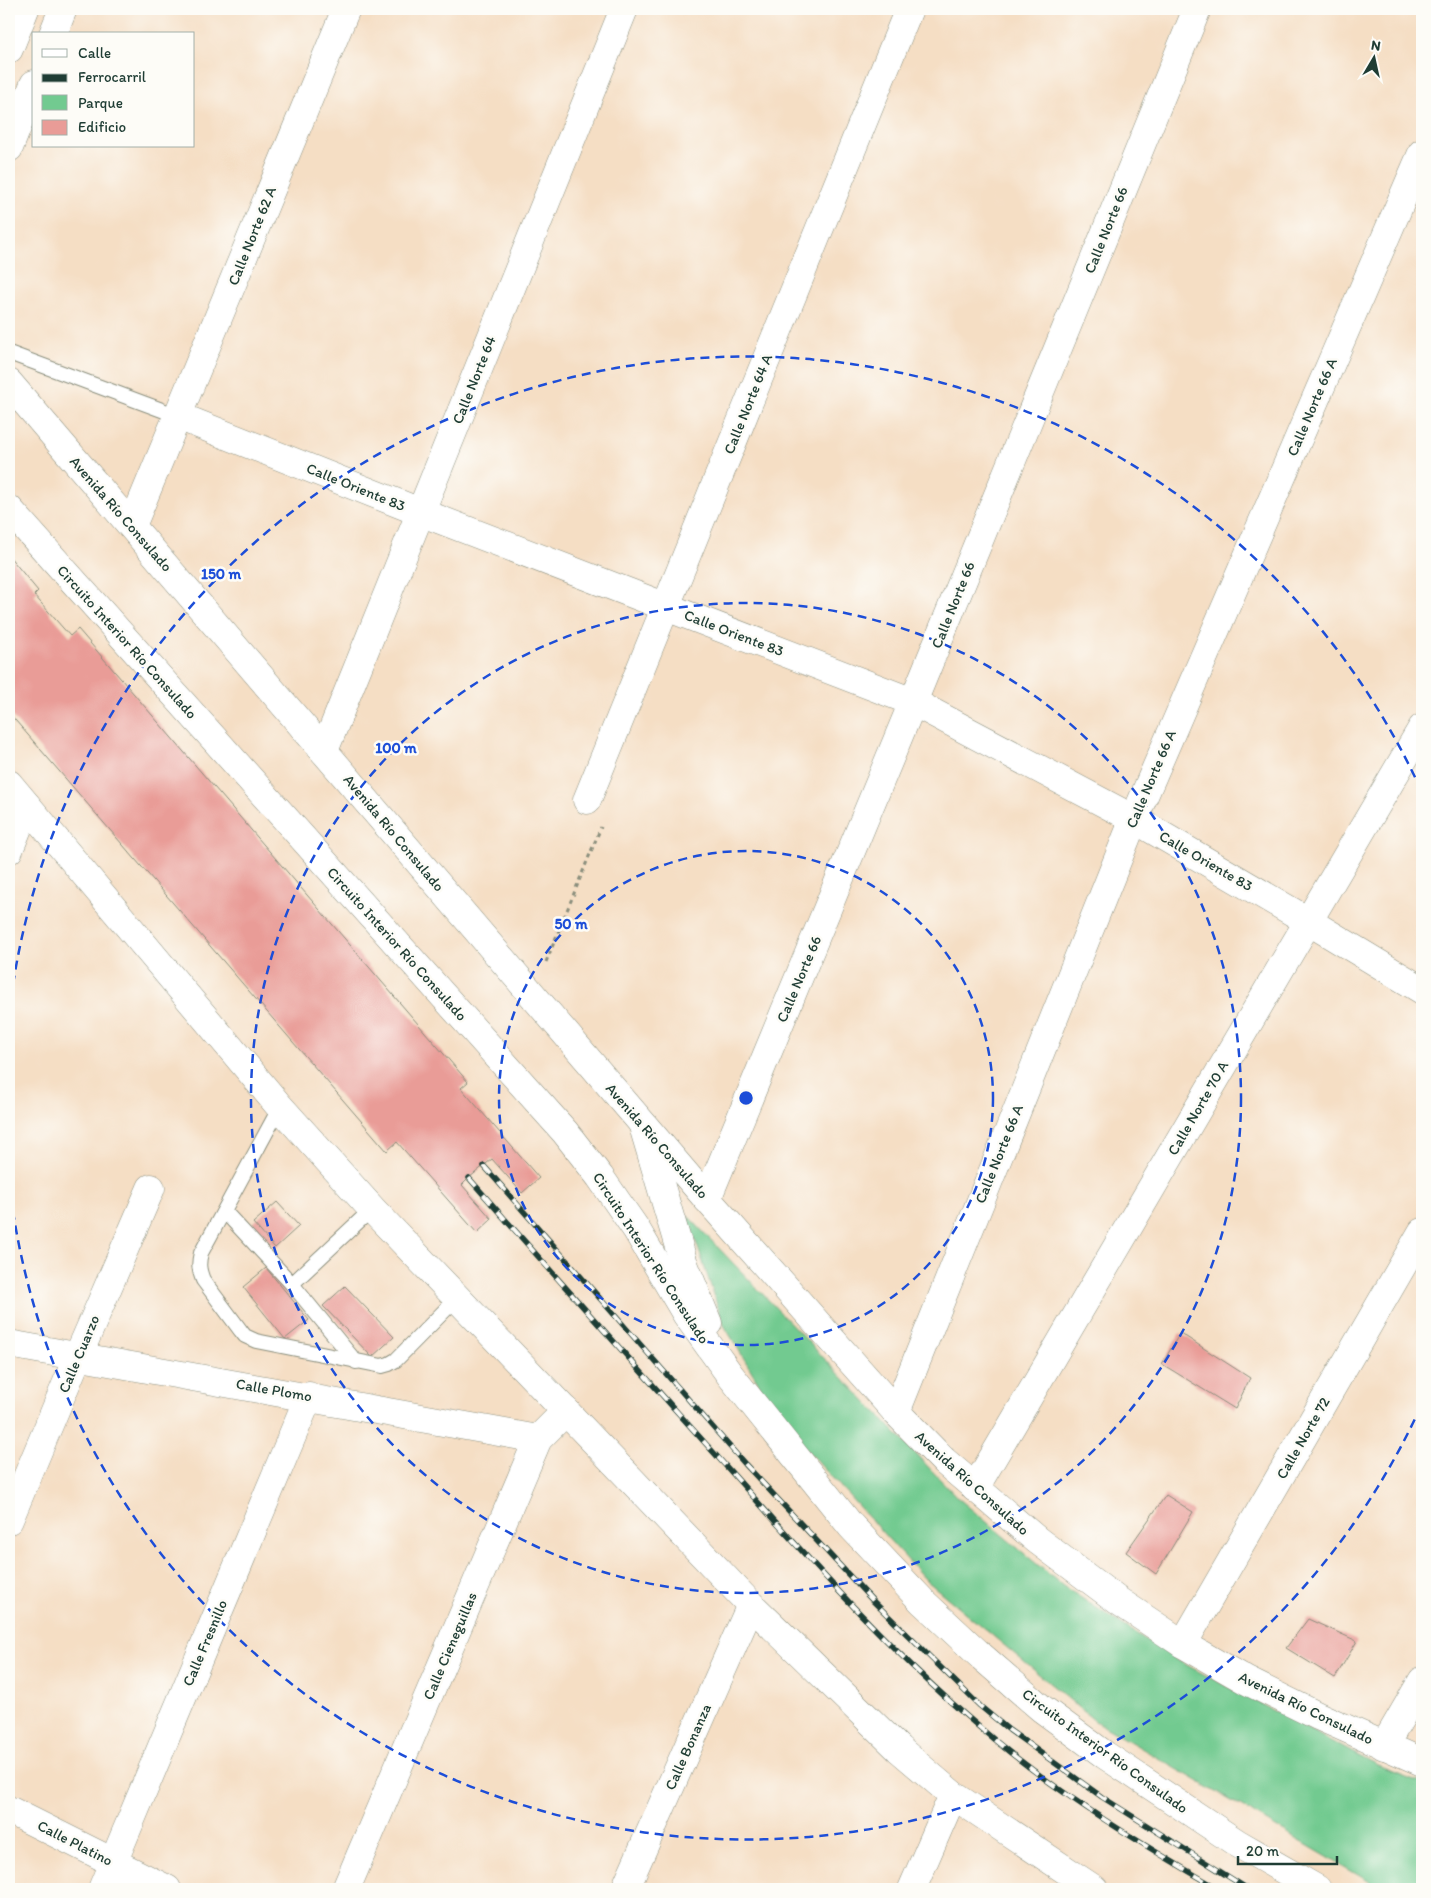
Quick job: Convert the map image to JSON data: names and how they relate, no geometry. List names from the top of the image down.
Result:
{
  "streets": {
    "main road": [
      "Calle Norte 66",
      "Calle Norte 62 A",
      "Calle Norte 64",
      "Calle Norte 64 A",
      "Calle Norte 66 A",
      "Calle Oriente 83",
      "Avenida Río Consulado",
      "Circuito Interior Río Consulado",
      "Calle Norte 70 A",
      "Calle Cuarzo",
      "Calle Plomo",
      "Calle Norte 72",
      "Calle Fresnillo",
      "Calle Cieneguillas",
      "Calle Bonanza",
      "Calle Platino"
    ]
  },
  "crossings": [
    ["Calle Norte 66", "Calle Oriente 83"],
    ["Calle Norte 66", "Avenida Río Consulado"],
    ["Calle Norte 62 A", "Calle Oriente 83"],
    ["Calle Norte 62 A", "Avenida Río Consulado"],
    ["Calle Norte 64", "Calle Oriente 83"],
    ["Calle Norte 64", "Avenida Río Consulado"],
    ["Calle Norte 64 A", "Calle Oriente 83"],
    ["Calle Norte 66 A", "Calle Oriente 83"],
    ["Calle Norte 66 A", "Avenida Río Consulado"],
    ["Calle Oriente 83", "Calle Norte 70 A"],
    ["Avenida Río Consulado", "Calle Norte 70 A"],
    ["Avenida Río Consulado", "Calle Norte 72"],
    ["Calle Cuarzo", "Calle Plomo"],
    ["Calle Plomo", "Calle Fresnillo"],
    ["Calle Plomo", "Calle Cieneguillas"],
    ["Calle Fresnillo", "Calle Platino"]
  ],
  "legend": [
    "Calle",
    "Ferrocarril",
    "Parque",
    "Edificio"
  ],
  "scale_bar": "20 m",
  "north": "top",
  "rings": ["150 m", "100 m", "50 m"]
}
